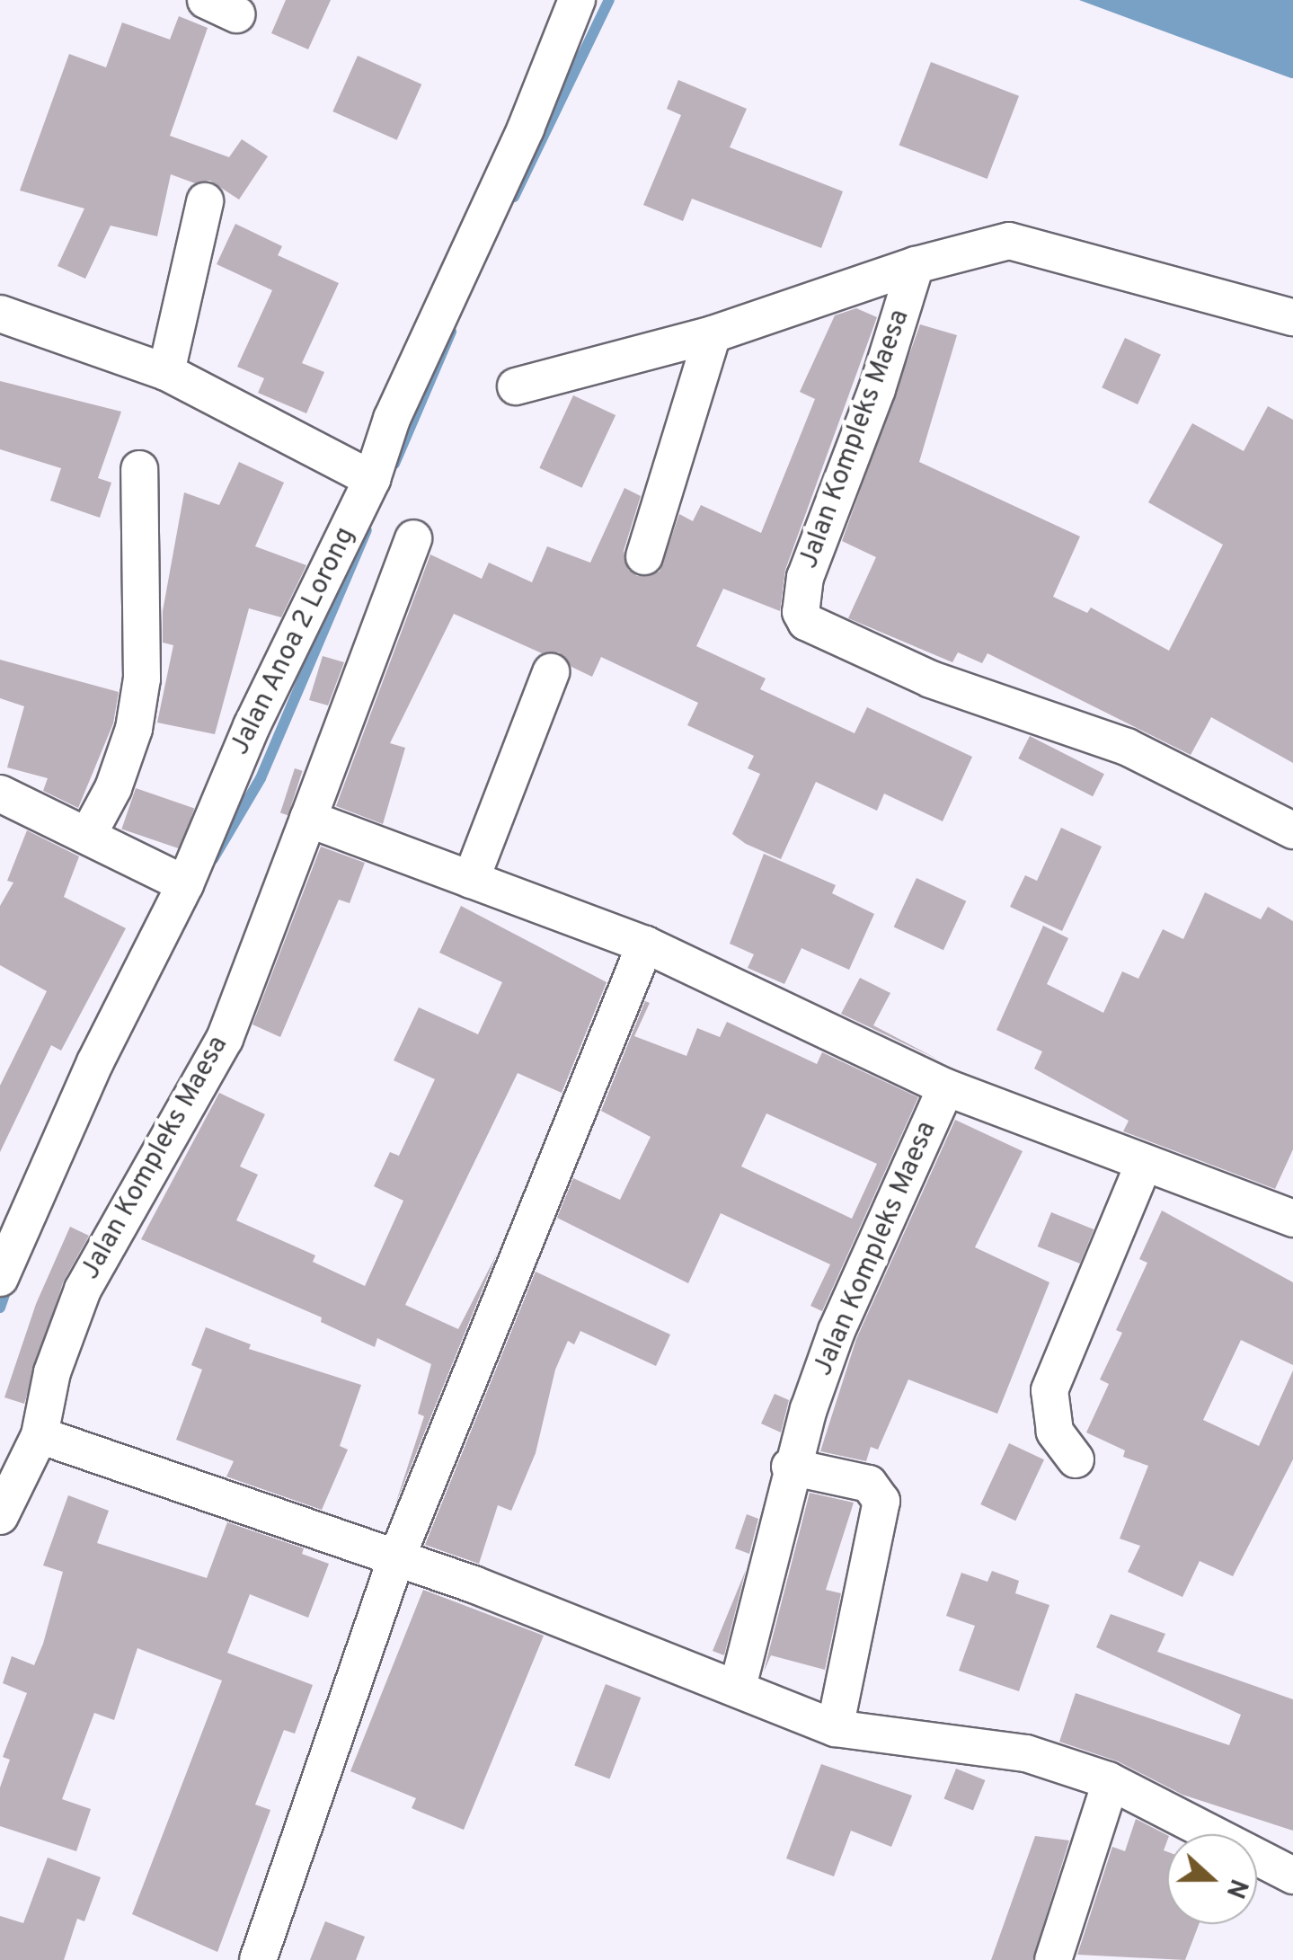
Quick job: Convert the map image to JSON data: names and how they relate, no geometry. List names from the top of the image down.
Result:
{
  "streets": {
    "street": ["Jalan Kompleks Maesa", "Jalan Anoa 2 Lorong"]
  },
  "north": "right"
}
